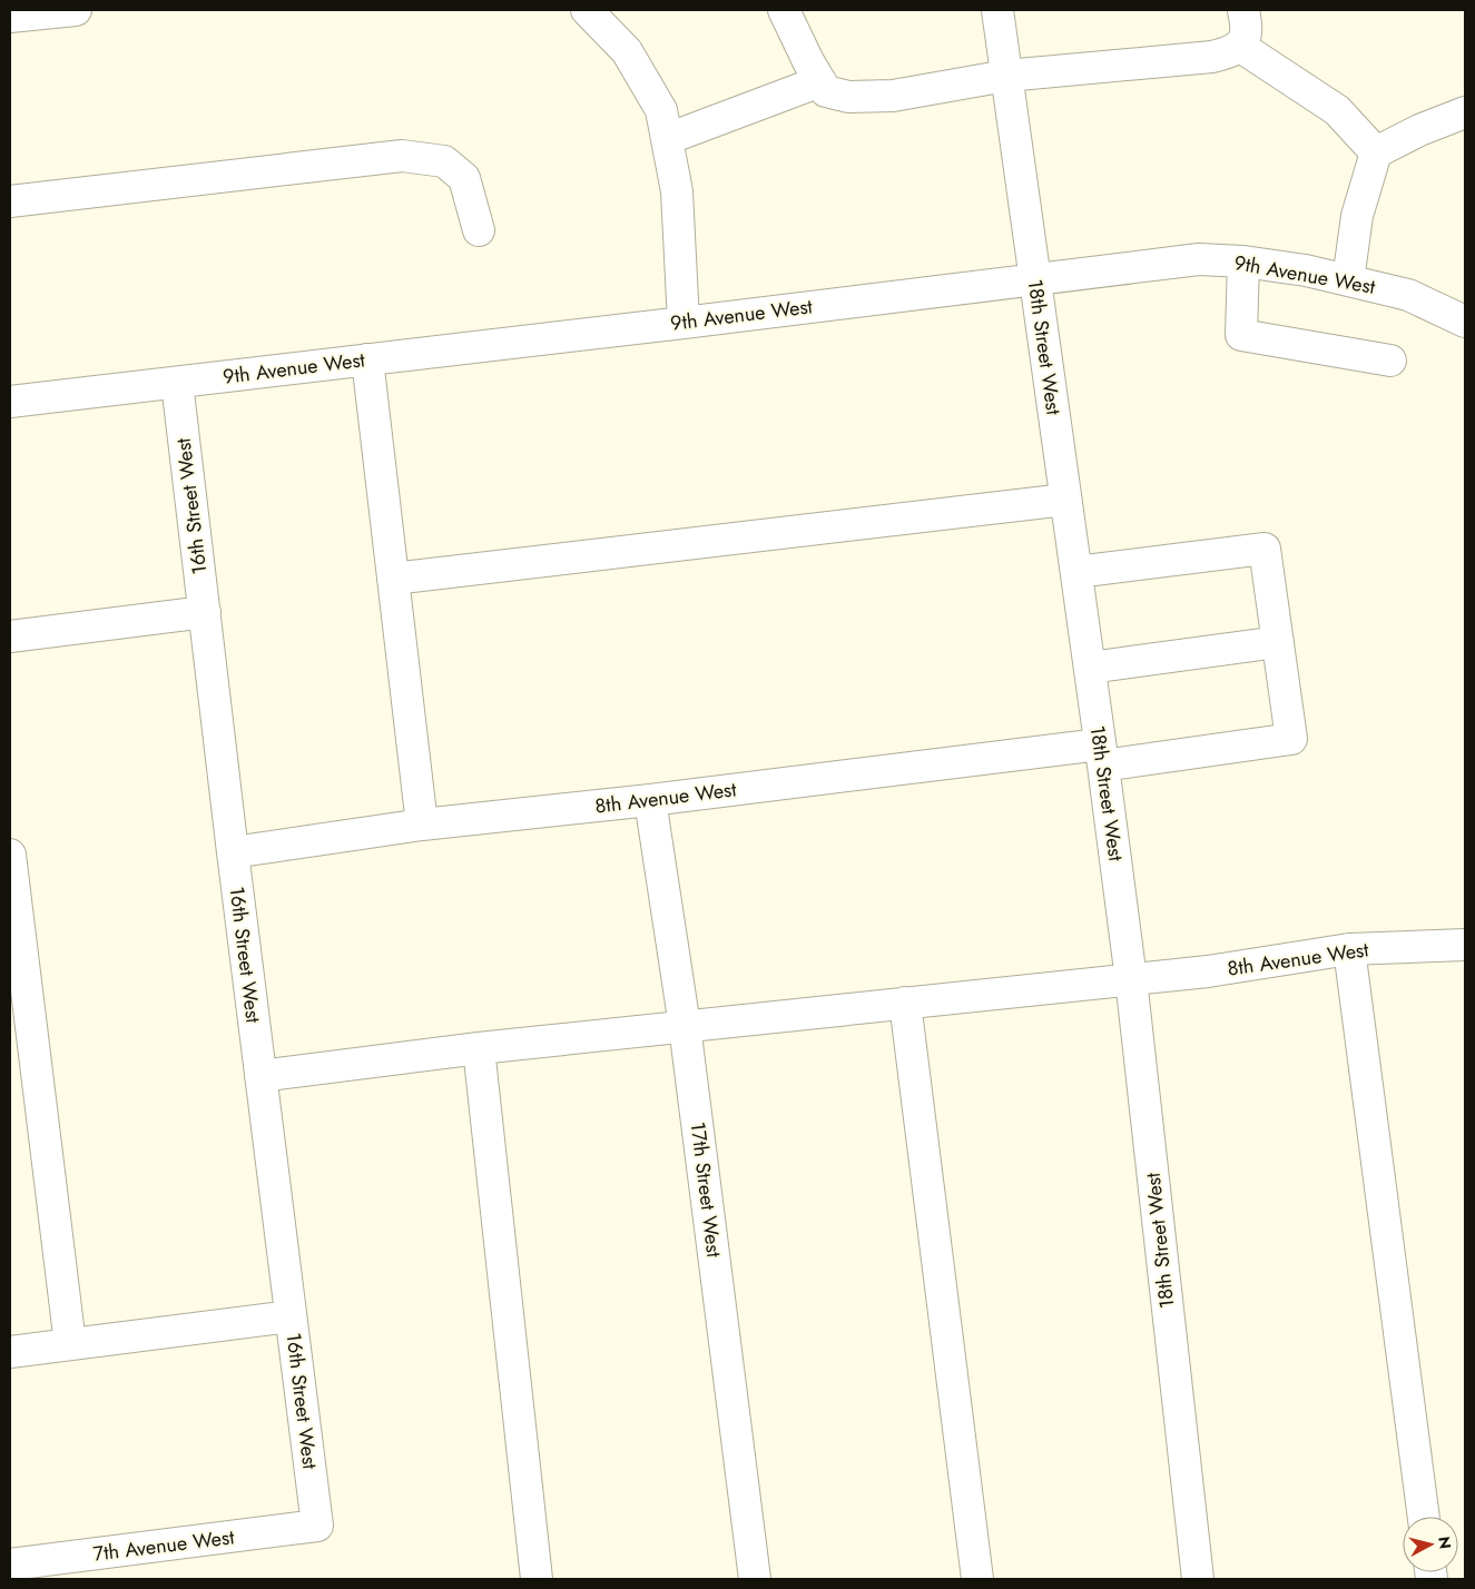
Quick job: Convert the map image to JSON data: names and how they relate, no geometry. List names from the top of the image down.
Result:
{
  "streets": {
    "street": [
      "9th Avenue West",
      "18th Street West",
      "16th Street West",
      "8th Avenue West",
      "17th Street West",
      "7th Avenue West"
    ]
  },
  "crossings": [
    ["9th Avenue West", "18th Street West"],
    ["9th Avenue West", "16th Street West"],
    ["18th Street West", "8th Avenue West"],
    ["16th Street West", "8th Avenue West"],
    ["16th Street West", "7th Avenue West"],
    ["8th Avenue West", "17th Street West"]
  ],
  "north": "right"
}
